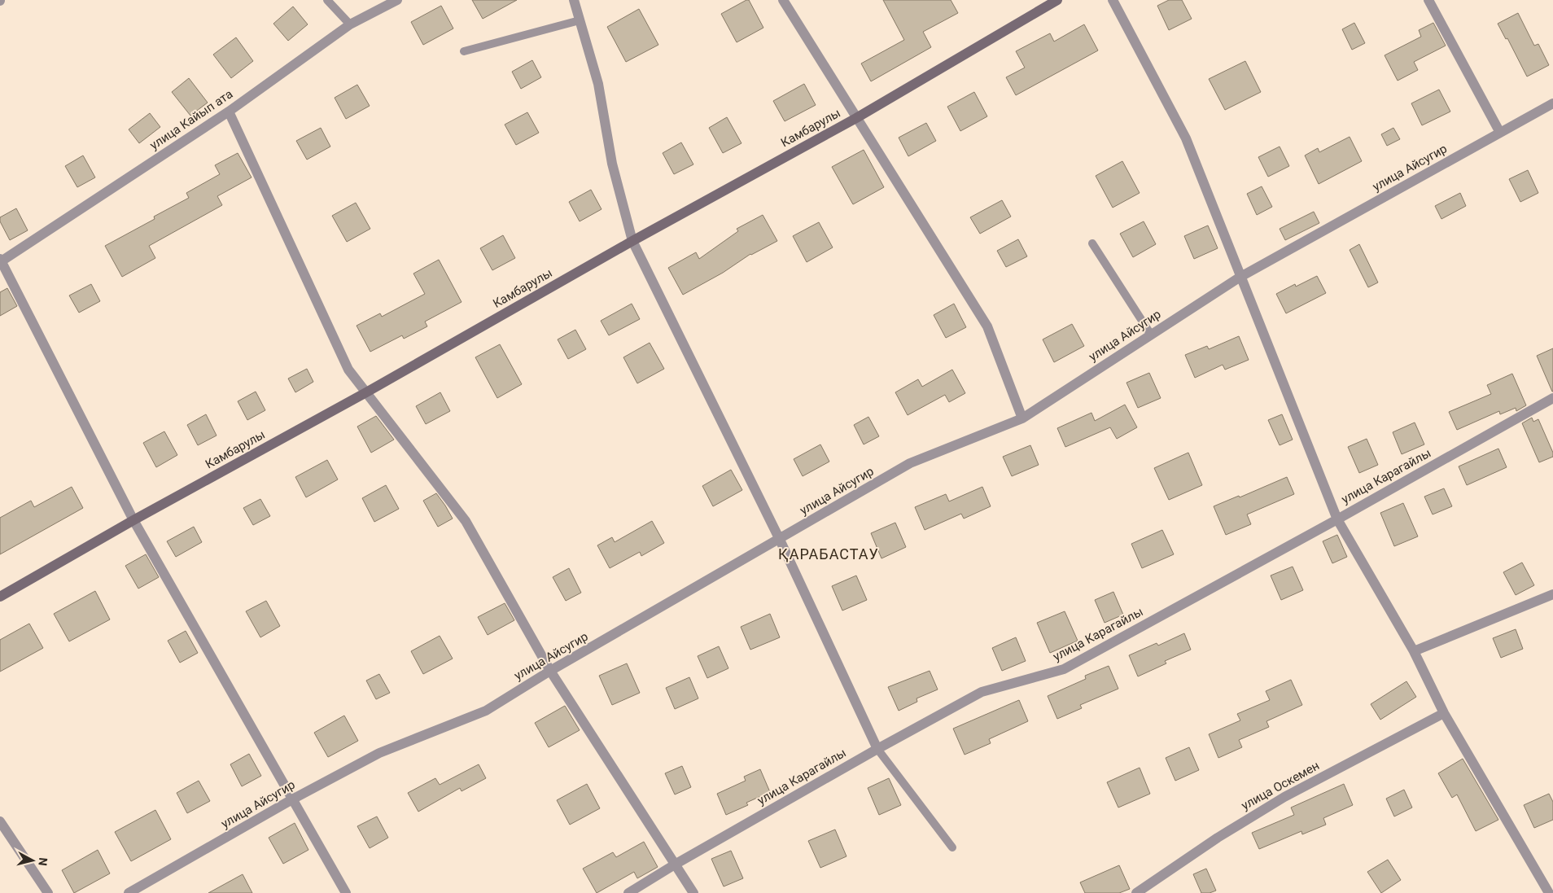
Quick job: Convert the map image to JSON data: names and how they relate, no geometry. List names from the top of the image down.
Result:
{
  "streets": {
    "street": [
      "улица Кайып ата",
      "Камбарулы",
      "улица Айсугир",
      "улица Карагайлы",
      "улица Оскемен"
    ]
  },
  "districts": ["ҚАРАБАСТАУ"],
  "north": "right"
}
